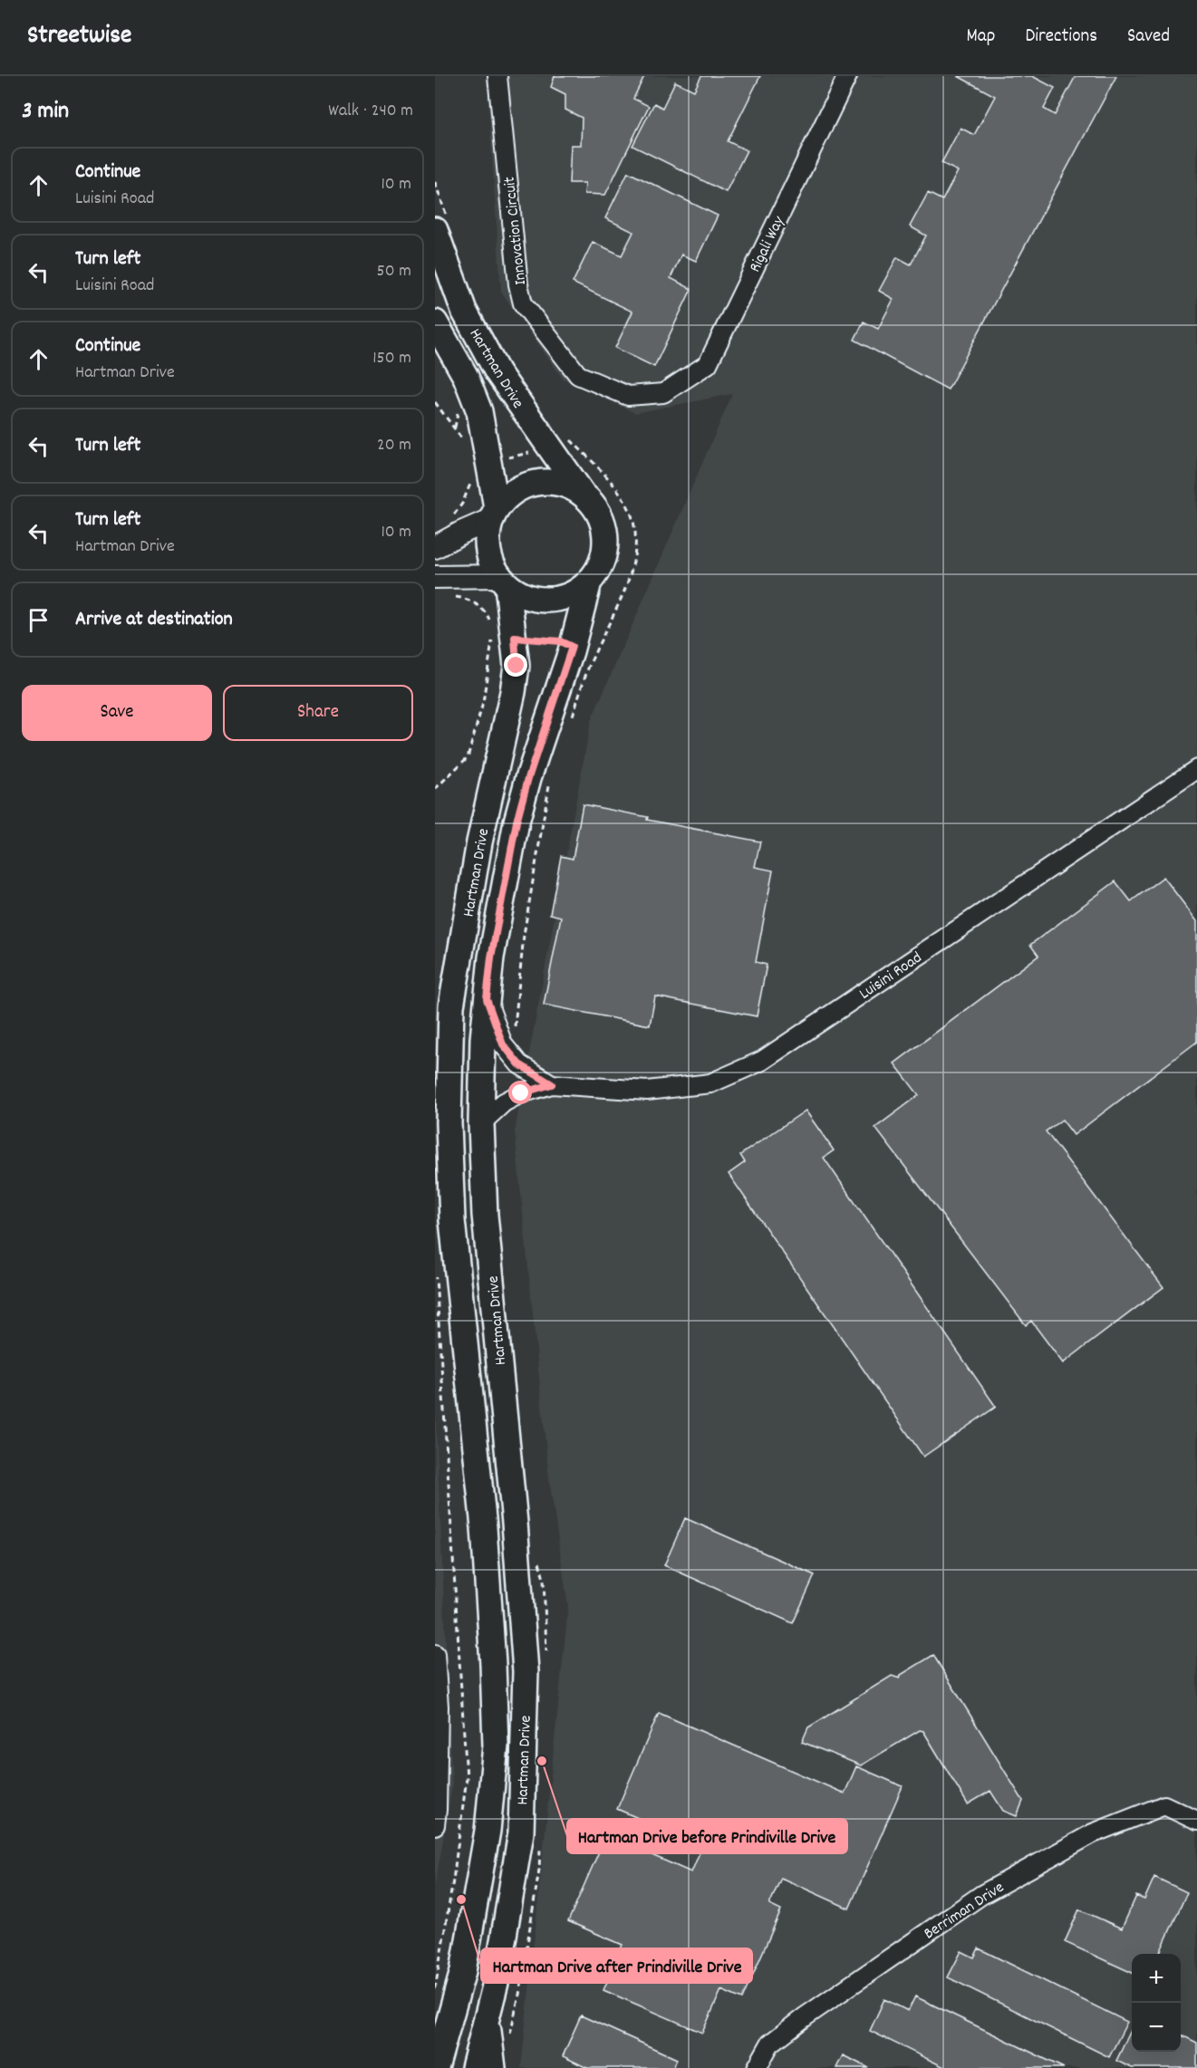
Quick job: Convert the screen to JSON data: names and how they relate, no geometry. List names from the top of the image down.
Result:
{
  "streets": {
    "main road": ["Hartman Drive"],
    "street": [
      "Innovation Circuit",
      "Rigali Way",
      "Luisini Road",
      "Berriman Drive"
    ]
  },
  "crossings": [
    ["Innovation Circuit", "Rigali Way"],
    ["Hartman Drive", "Luisini Road"]
  ],
  "places": ["Hartman Drive before Prindiville Drive", "Hartman Drive after Prindiville Drive"],
  "page": {
    "header": "Streetwise",
    "nav": ["Map", "Directions", "Saved"],
    "heading": ["3 min", "Walk · 240 m"],
    "list": [
      ["Continue", "Luisini Road", "10 m"],
      ["Turn left", "Luisini Road", "50 m"],
      ["Continue", "Hartman Drive", "150 m"],
      ["Turn left", "20 m"],
      ["Turn left", "Hartman Drive", "10 m"],
      "Arrive at destination"
    ],
    "buttons": ["Save", "Share"],
    "map_buttons": ["+", "−"]
  }
}
